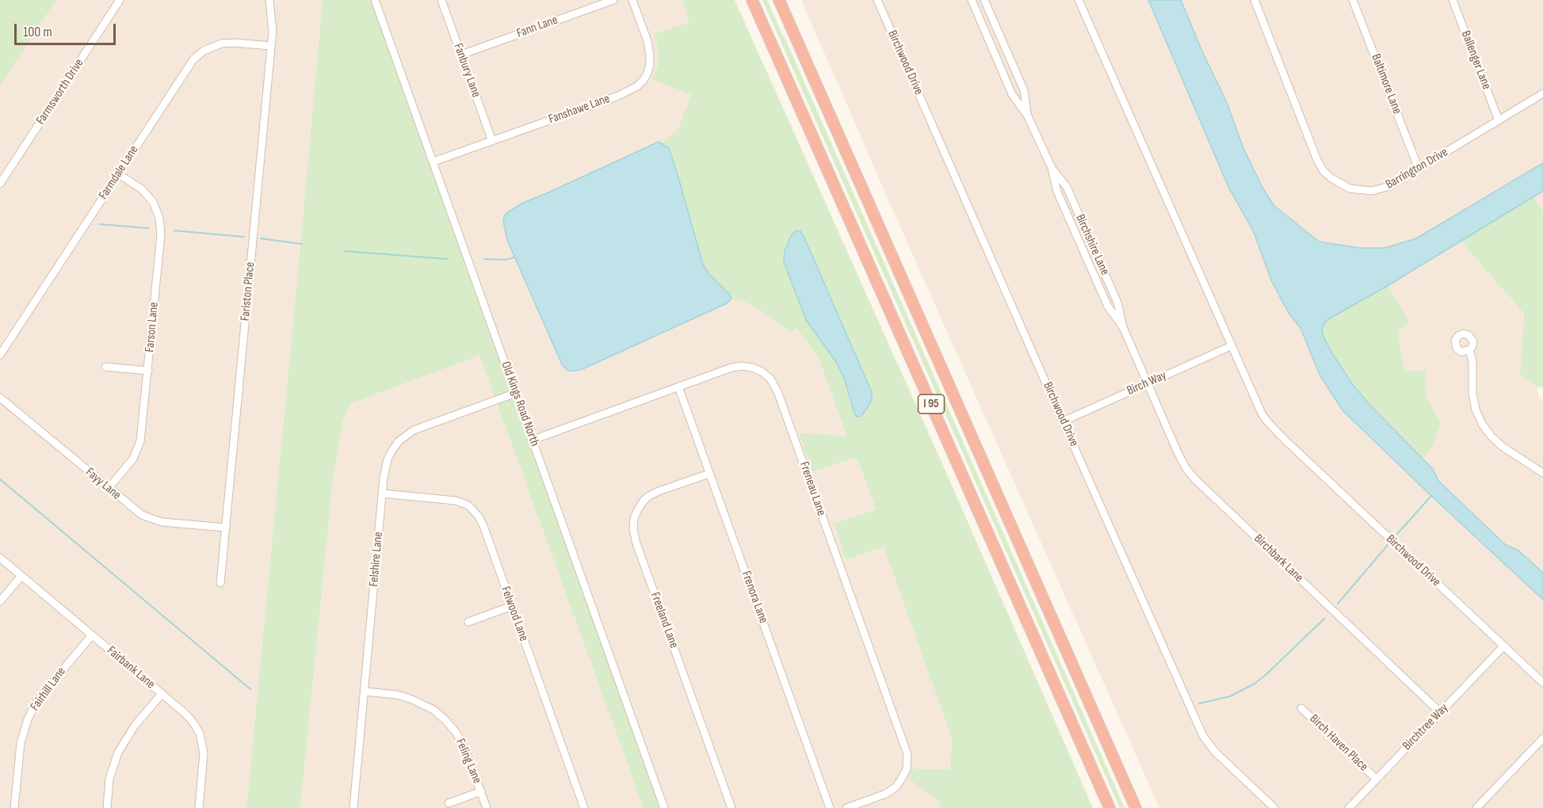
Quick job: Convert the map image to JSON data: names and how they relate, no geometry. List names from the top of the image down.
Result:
{
  "streets": {
    "highway": ["I 95"],
    "street": [
      "Fann Lane",
      "Ballenger Lane",
      "Birchwood Drive",
      "Fanbury Lane",
      "Baltimore Lane",
      "Farmsworth Drive",
      "Fanshawe Lane",
      "Barrington Drive",
      "Farmdale Lane",
      "Birchshire Lane",
      "Fariston Place",
      "Farson Lane",
      "Birch Way",
      "Old Kings Road North",
      "Fayy Lane",
      "Freneau Lane",
      "Birchbark Lane",
      "Felshire Lane",
      "Frenora Lane",
      "Felwood Lane",
      "Freeland Lane",
      "Fairbank Lane",
      "Fairhill Lane",
      "Birchtree Way",
      "Birch Haven Place",
      "Feling Lane"
    ]
  },
  "crossings": [
    ["Fann Lane", "Fanbury Lane"],
    ["Ballenger Lane", "Barrington Drive"],
    ["Birchwood Drive", "Birch Way"],
    ["Birchwood Drive", "Birchtree Way"],
    ["Fanbury Lane", "Fanshawe Lane"],
    ["Baltimore Lane", "Barrington Drive"],
    ["Fanshawe Lane", "Old Kings Road North"],
    ["Farmdale Lane", "Fariston Place"],
    ["Farmdale Lane", "Farson Lane"],
    ["Birchshire Lane", "Birch Way"],
    ["Birchshire Lane", "Birchbark Lane"],
    ["Fariston Place", "Fayy Lane"],
    ["Farson Lane", "Fayy Lane"],
    ["Birch Way", "Birchbark Lane"],
    ["Old Kings Road North", "Freneau Lane"],
    ["Old Kings Road North", "Felshire Lane"],
    ["Freneau Lane", "Frenora Lane"],
    ["Birchbark Lane", "Birchtree Way"],
    ["Felshire Lane", "Felwood Lane"],
    ["Felshire Lane", "Feling Lane"],
    ["Frenora Lane", "Freeland Lane"],
    ["Fairbank Lane", "Fairhill Lane"],
    ["Birchtree Way", "Birch Haven Place"]
  ],
  "scale_bar": "100 m"
}
